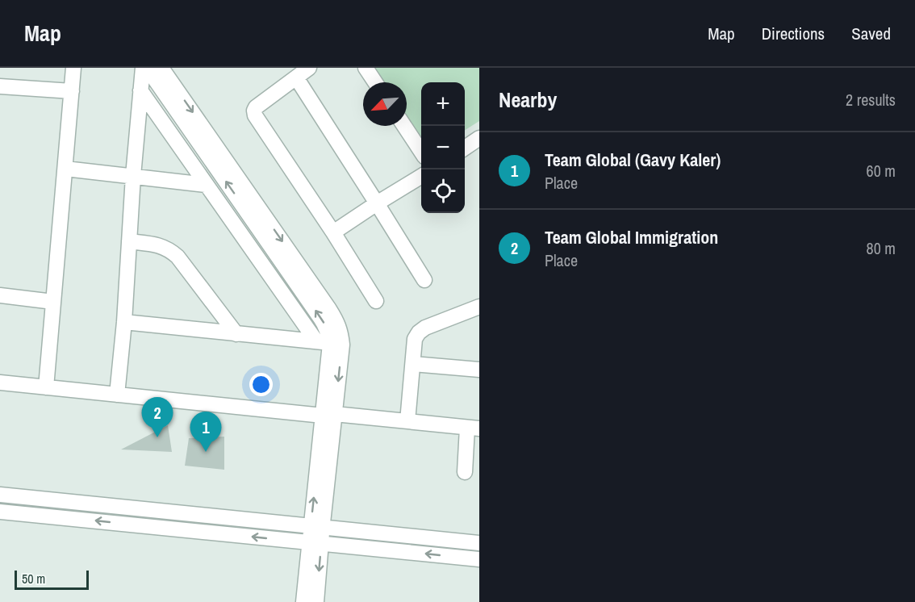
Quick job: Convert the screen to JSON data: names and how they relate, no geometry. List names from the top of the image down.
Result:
{
  "scale_bar": "50 m",
  "north": "bottom left",
  "page": {
    "header": "Map",
    "nav": ["Map", "Directions", "Saved"],
    "heading": ["Nearby", "2 results"],
    "map_buttons": ["+", "−"],
    "list": [
      {
        "mark": "1",
        "name": "Team Global (Gavy Kaler)",
        "note": "Place",
        "value": "60 m"
      },
      {
        "mark": "2",
        "name": "Team Global Immigration",
        "note": "Place",
        "value": "80 m"
      }
    ],
    "pins": ["2", "1"],
    "scale": "50 m"
  }
}
